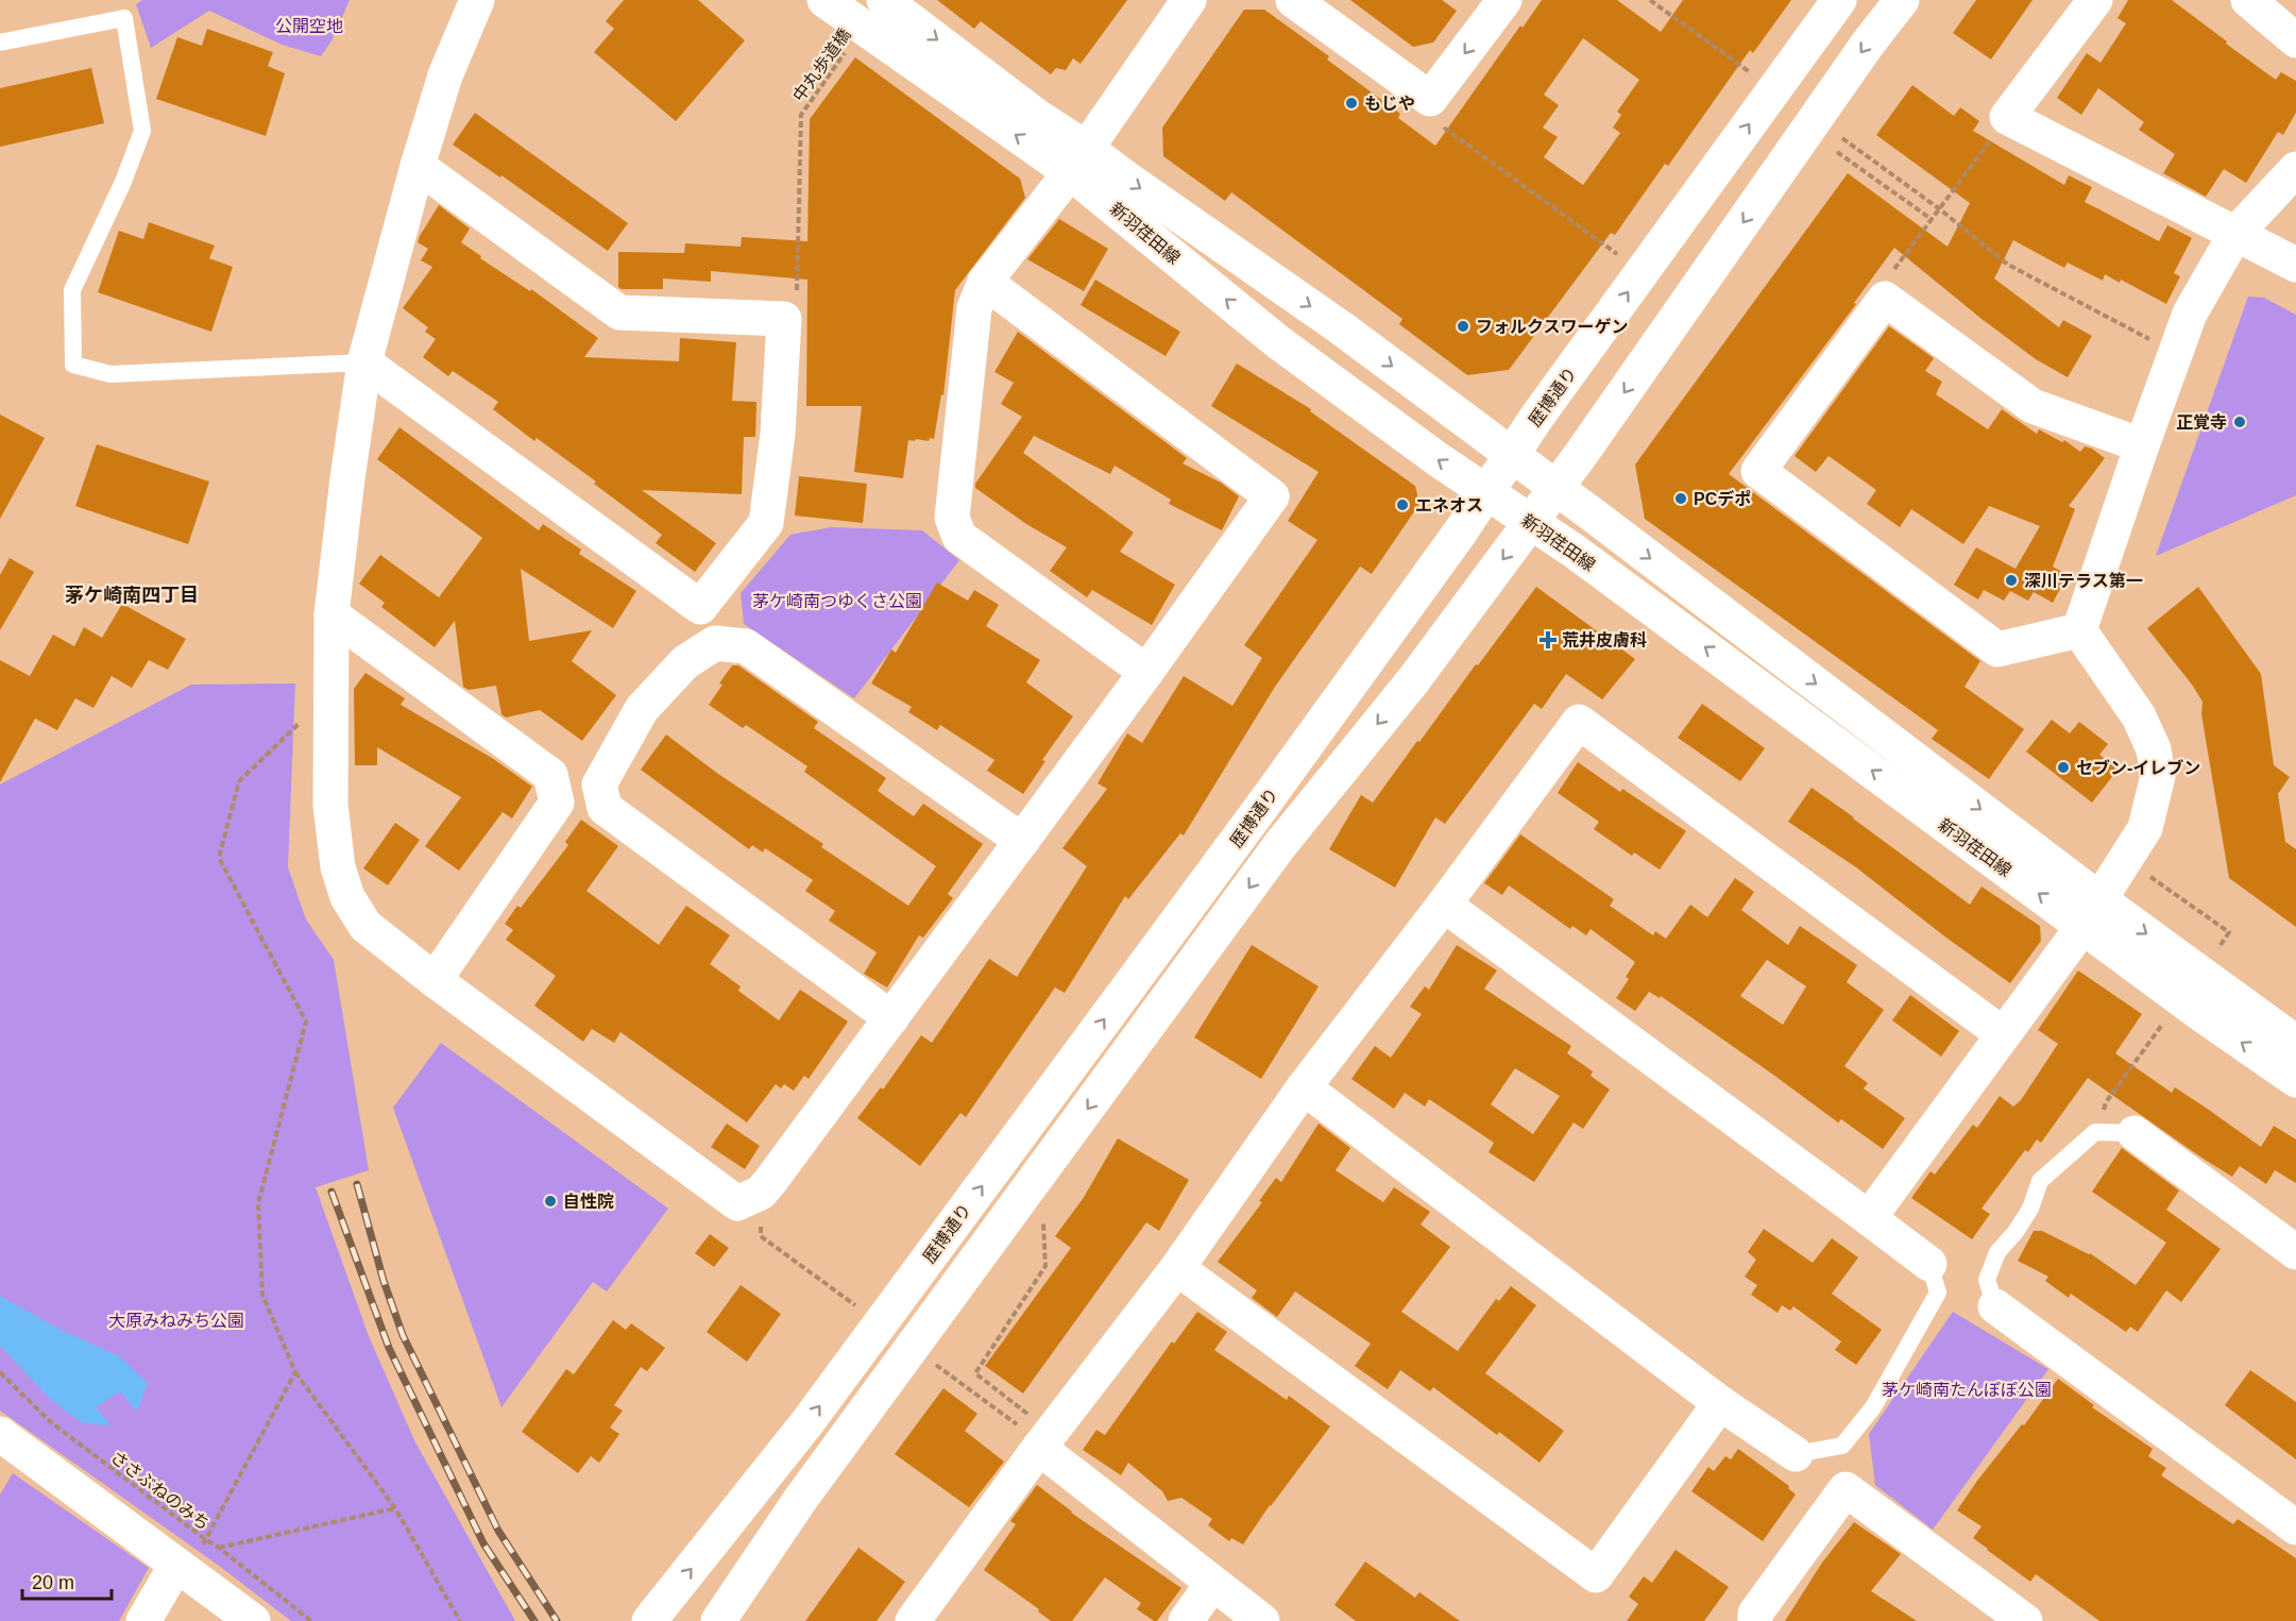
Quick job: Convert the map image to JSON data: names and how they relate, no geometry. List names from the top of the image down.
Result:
{
  "streets": {
    "street": ["新羽荏田線", "歴博通り"],
    "path": ["中丸歩道橋", "ささぶねのみち"]
  },
  "crossings": [
    ["新羽荏田線", "歴博通り"]
  ],
  "districts": ["茅ケ崎南四丁目"],
  "parks": [
    "公開空地",
    "茅ケ崎南つゆくさ公園",
    "大原みねみち公園",
    "茅ケ崎南たんぽぽ公園"
  ],
  "places": {
    "other": [
      "もじや",
      "フォルクスワーゲン",
      "正覚寺",
      "PCデポ",
      "エネオス",
      "深川テラス第一",
      "セブン-イレブン",
      "自性院"
    ],
    "health": ["荒井皮膚科"]
  },
  "scale_bar": "20 m"
}
